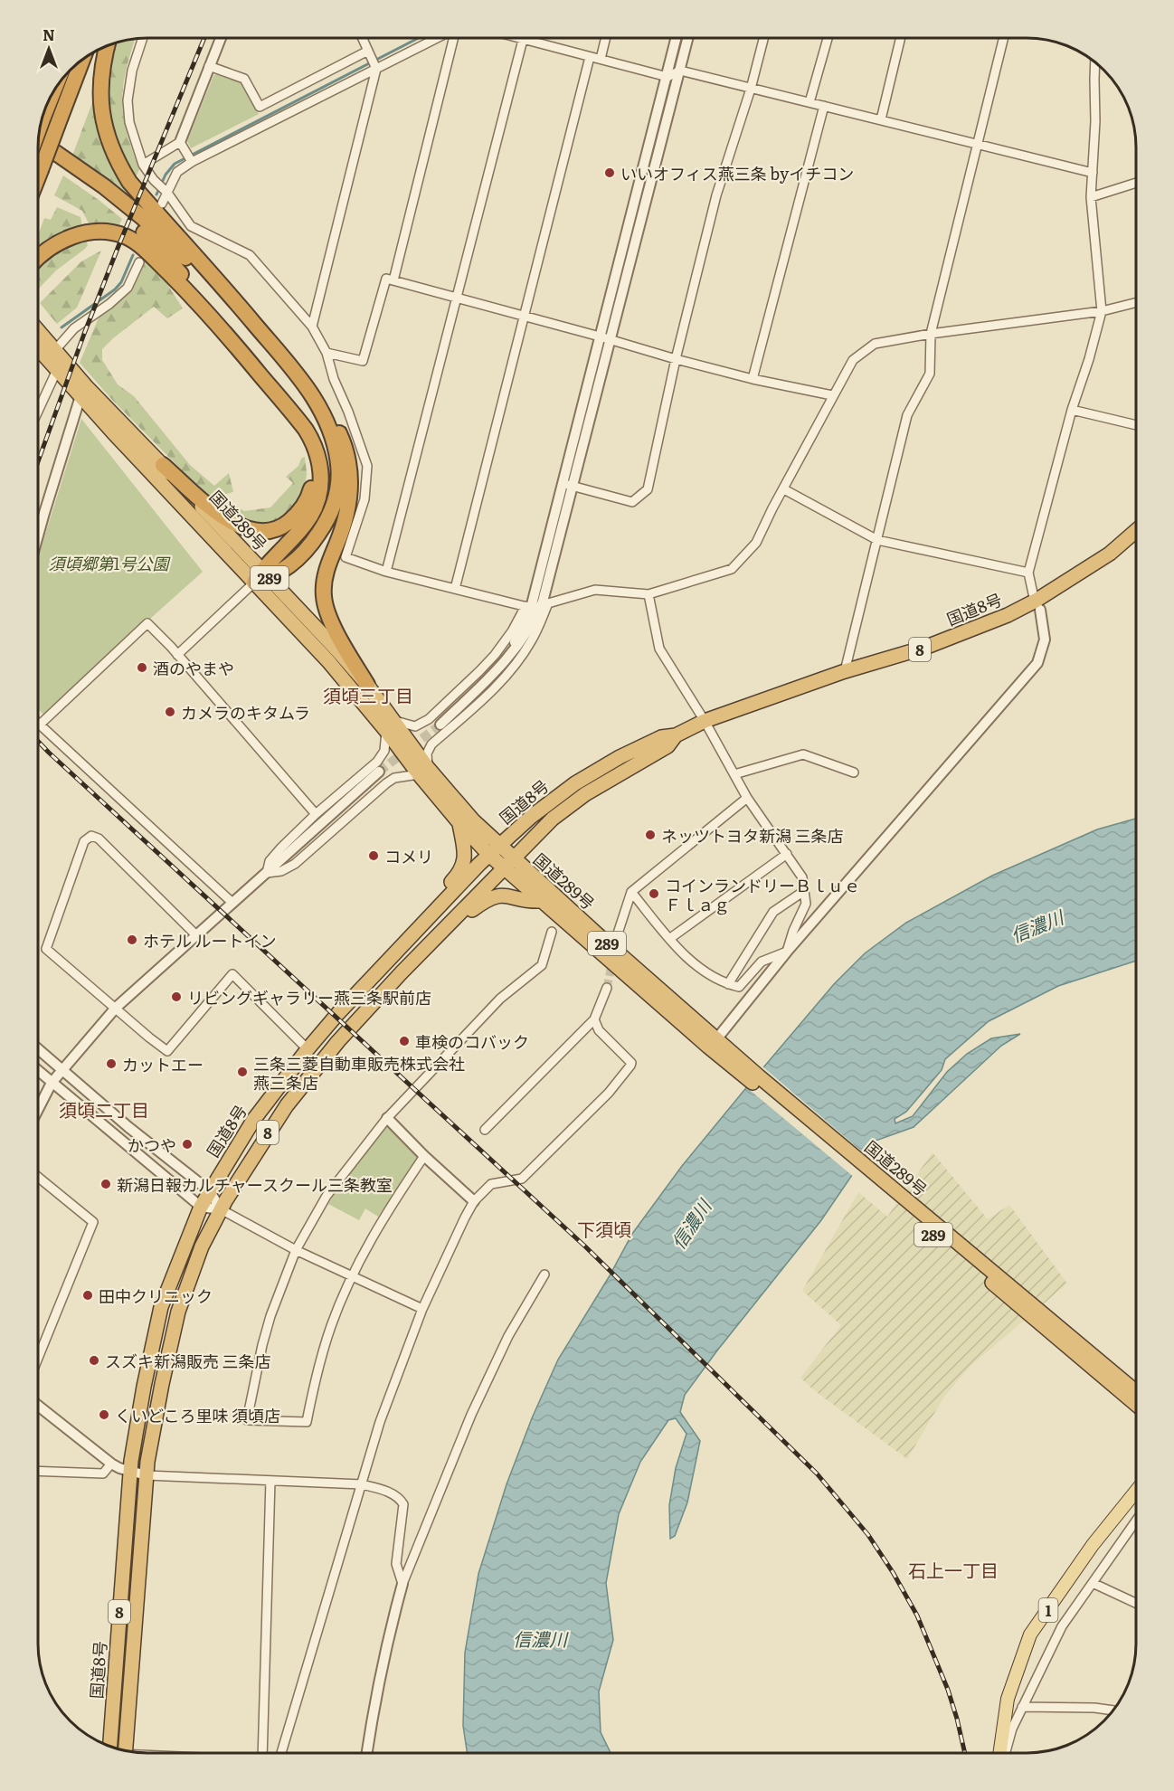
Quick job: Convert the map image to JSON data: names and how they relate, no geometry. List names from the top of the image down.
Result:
{
  "streets": {
    "highway": [
      "国道289号",
      "289",
      "国道8号",
      "8"
    ],
    "main road": ["1"]
  },
  "crossings": [
    ["国道289号", "国道8号"]
  ],
  "districts": [
    "須頃三丁目",
    "須頃二丁目",
    "下須頃",
    "石上一丁目"
  ],
  "water": ["信濃川"],
  "parks": ["須頃郷第1号公園"],
  "places": [
    "いいオフィス燕三条 byイチコン",
    "酒のやまや",
    "カメラのキタムラ",
    "ネッツトヨタ新潟 三条店",
    "コメリ",
    "コインランドリーＢｌｕｅ Ｆｌａｇ",
    "ホテル ルートイン",
    "リビングギャラリー燕三条駅前店",
    "車検のコバック",
    "カットエー",
    "三条三菱自動車販売株式会社 燕三条店",
    "かつや",
    "新潟日報カルチャースクール三条教室",
    "田中クリニック",
    "スズキ新潟販売 三条店",
    "くいどころ里味 須頃店"
  ],
  "north": "top"
}
